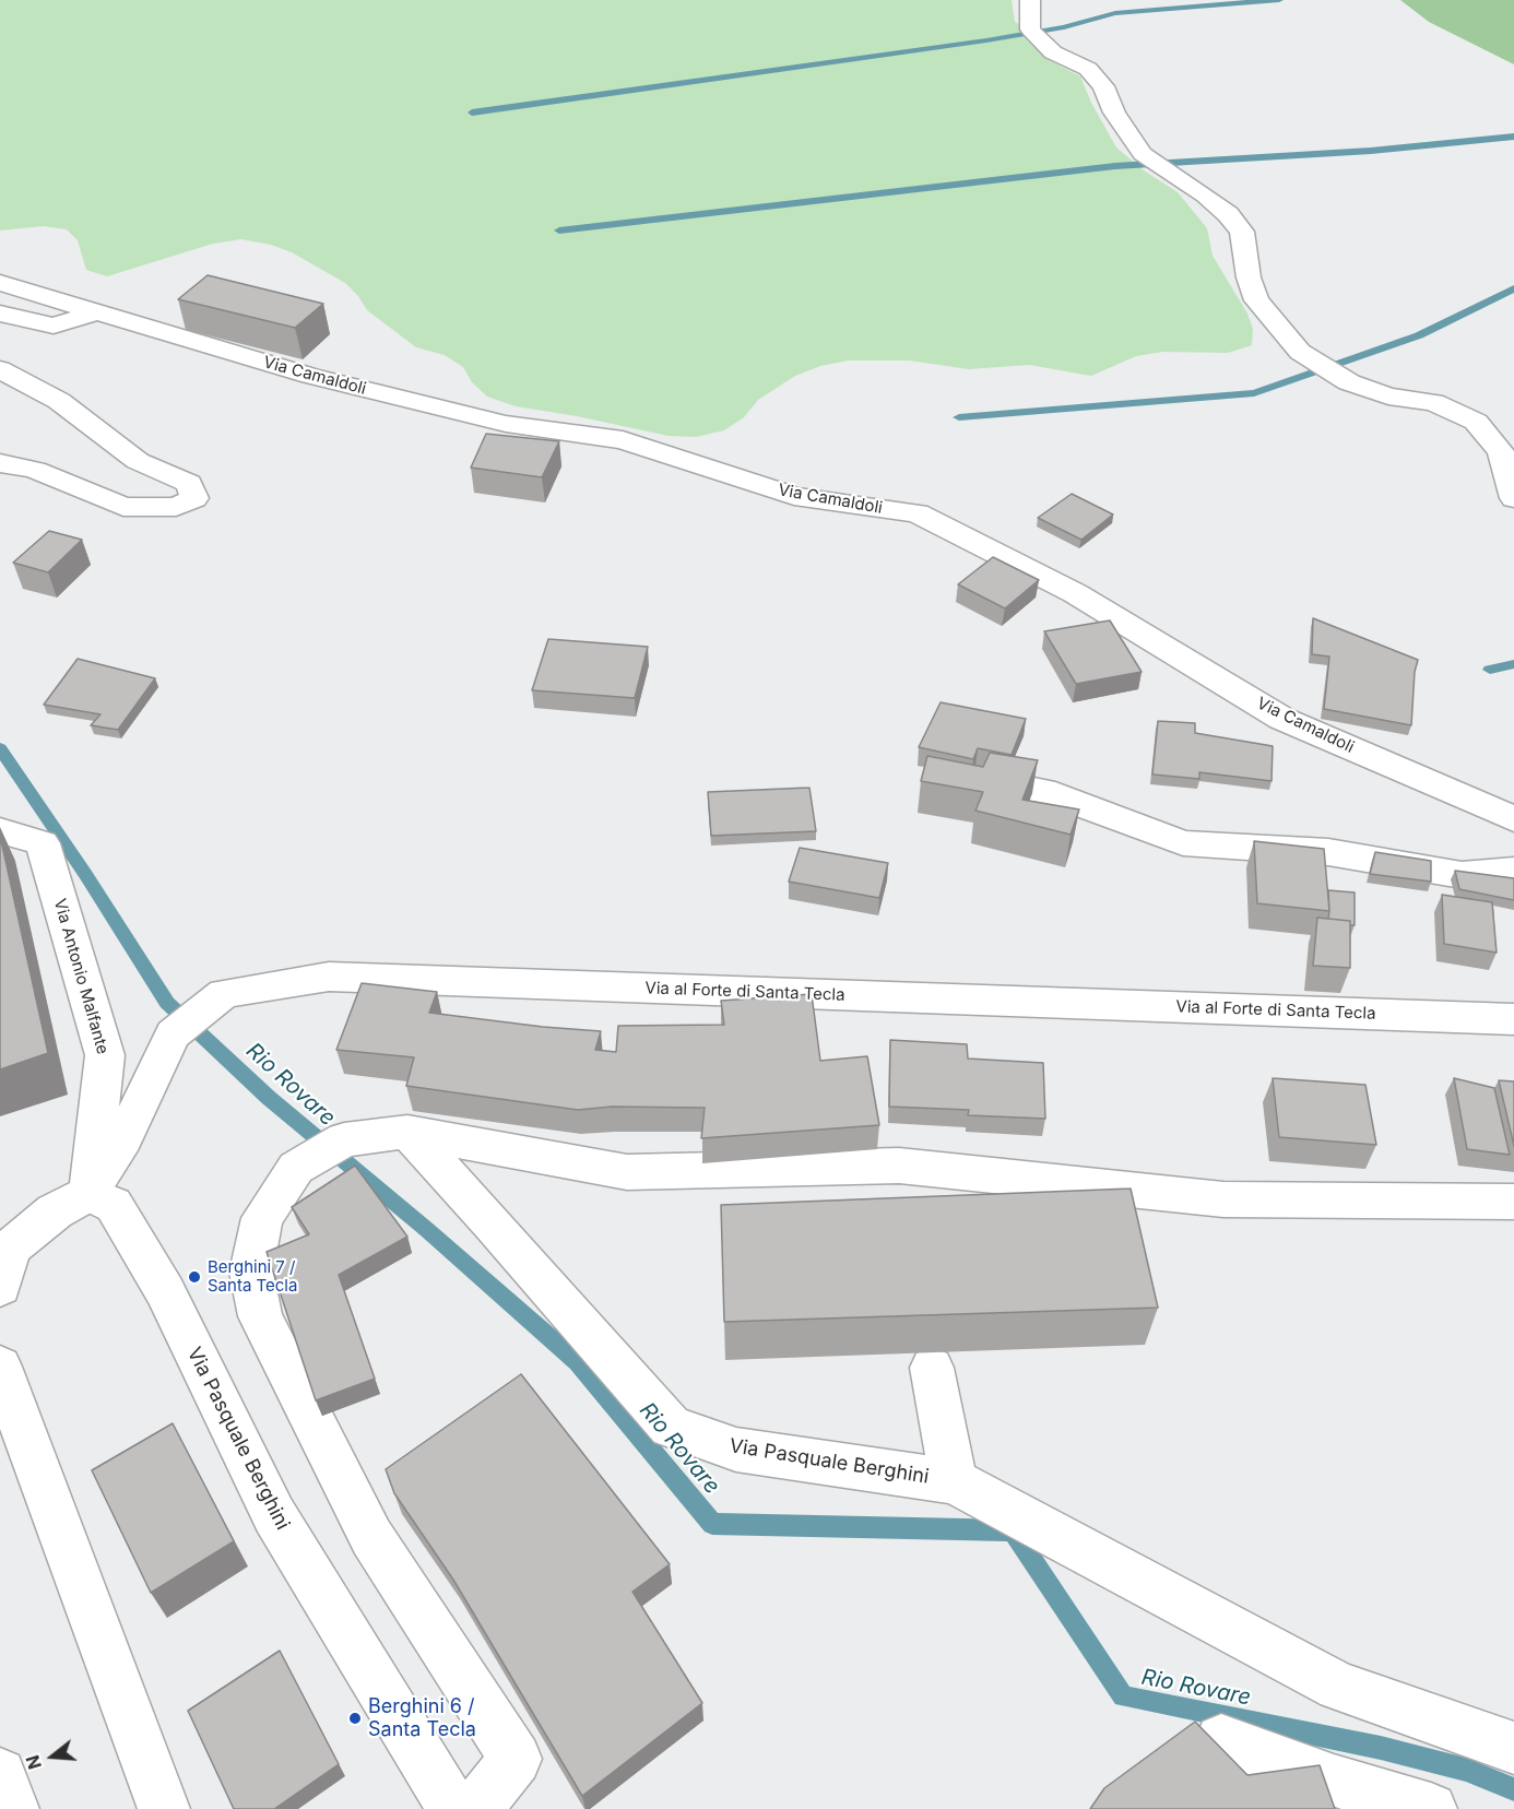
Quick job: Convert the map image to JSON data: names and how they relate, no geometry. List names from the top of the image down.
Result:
{
  "streets": {
    "street": [
      "Via Camaldoli",
      "Via Antonio Malfante",
      "Via al Forte di Santa Tecla",
      "Via Pasquale Berghini"
    ]
  },
  "crossings": [
    ["Via Antonio Malfante", "Via al Forte di Santa Tecla"],
    ["Via Antonio Malfante", "Via Pasquale Berghini"],
    ["Via al Forte di Santa Tecla", "Via Pasquale Berghini"]
  ],
  "water": ["Rio Rovare"],
  "places": ["Berghini 7 / Santa Tecla", "Berghini 6 / Santa Tecla"],
  "north": "left"
}
